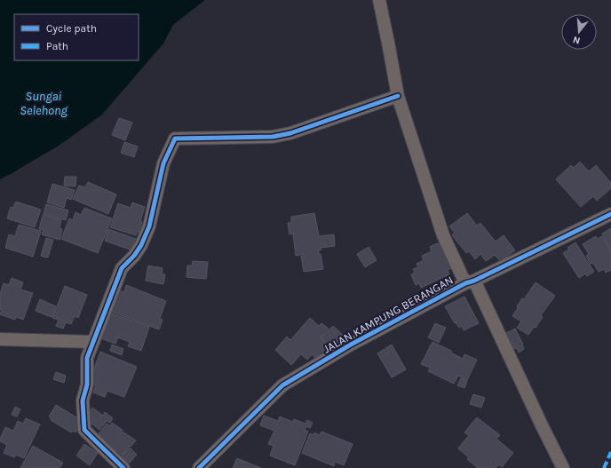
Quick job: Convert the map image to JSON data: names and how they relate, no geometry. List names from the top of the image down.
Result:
{
  "streets": {
    "street": ["JALAN KAMPUNG BERANGAN"]
  },
  "water": ["Sungai Selehong"],
  "legend": ["Cycle path", "Path"],
  "north": "bottom"
}
